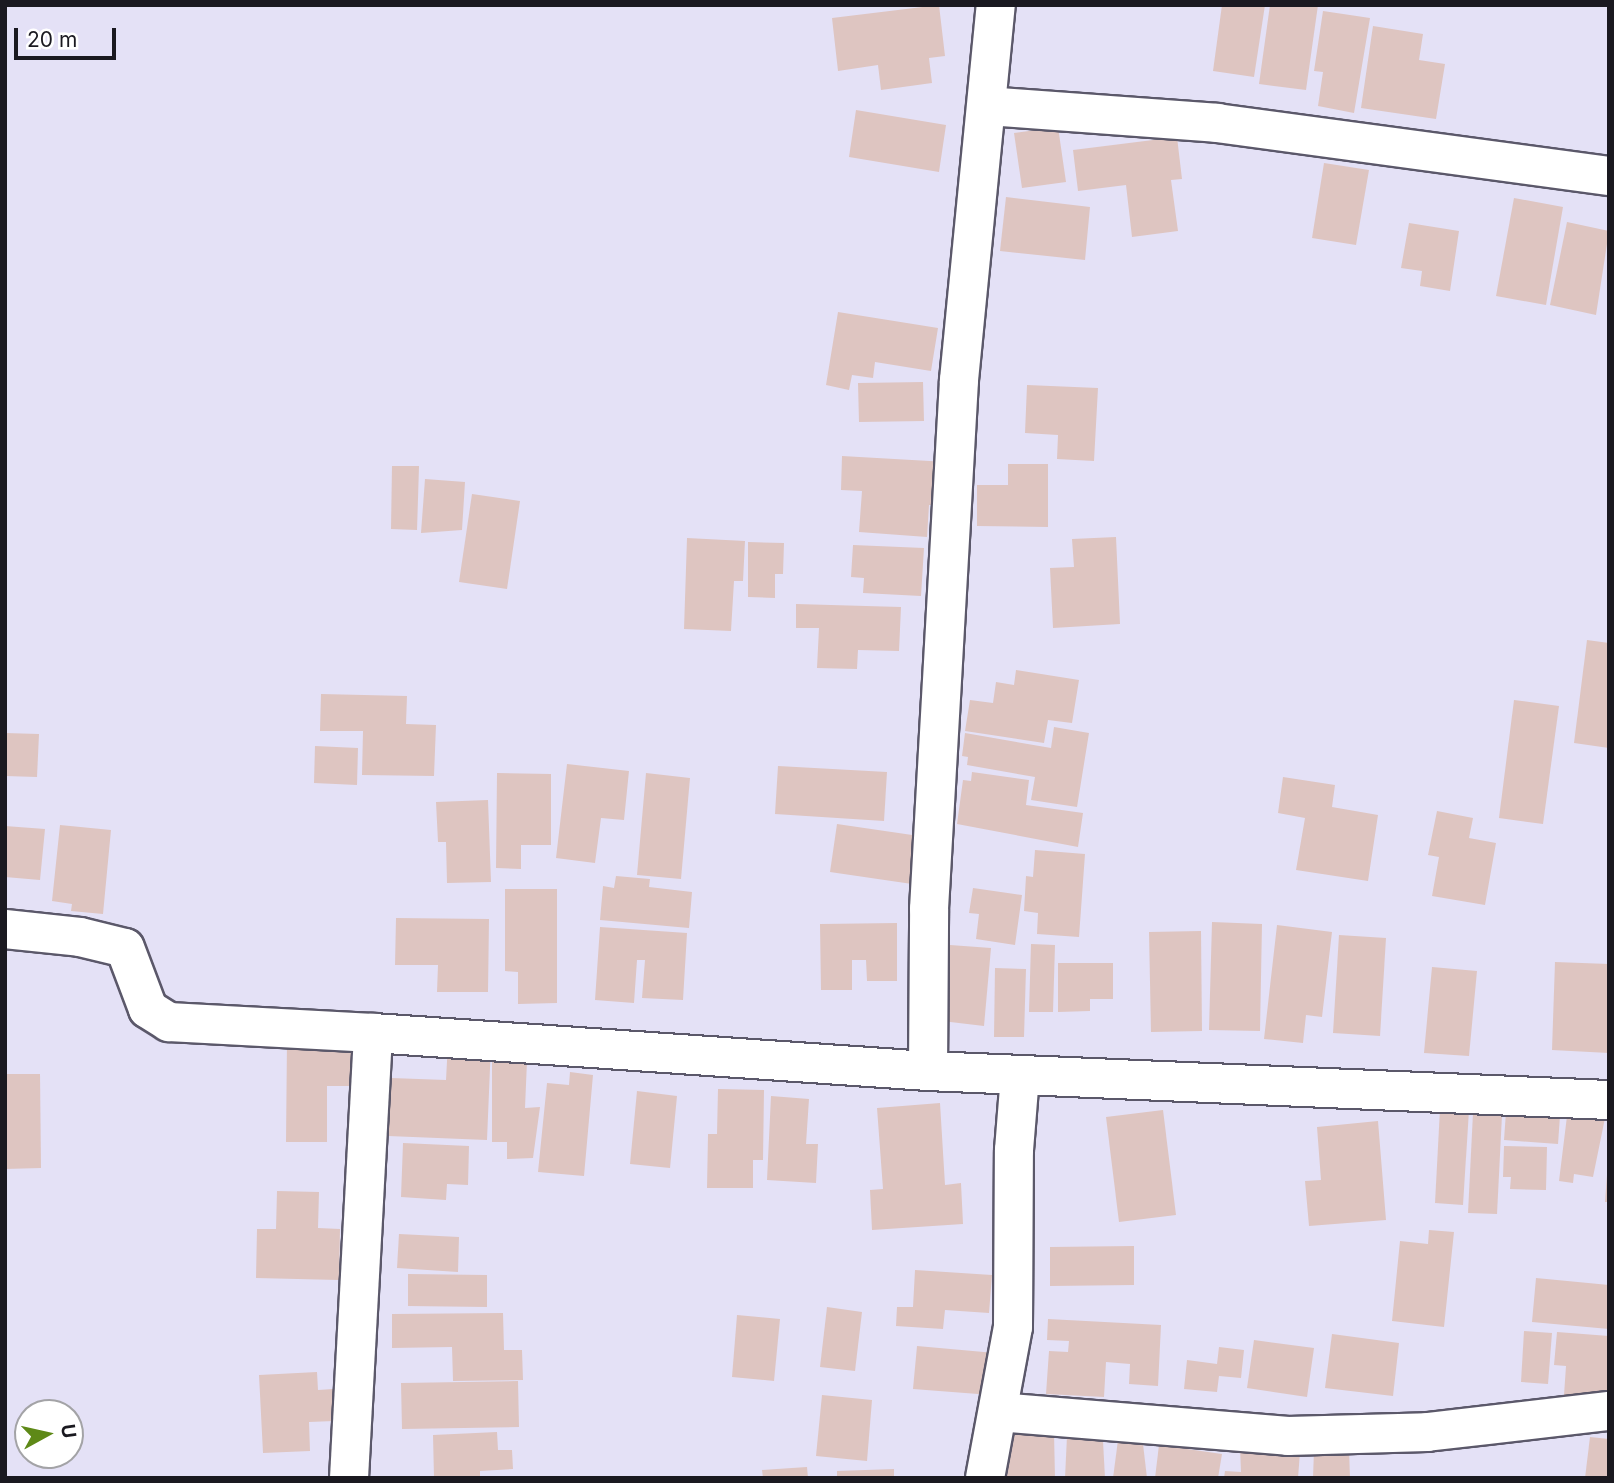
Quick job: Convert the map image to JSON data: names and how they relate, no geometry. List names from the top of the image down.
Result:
{
  "scale_bar": "20 m",
  "north": "right"
}
